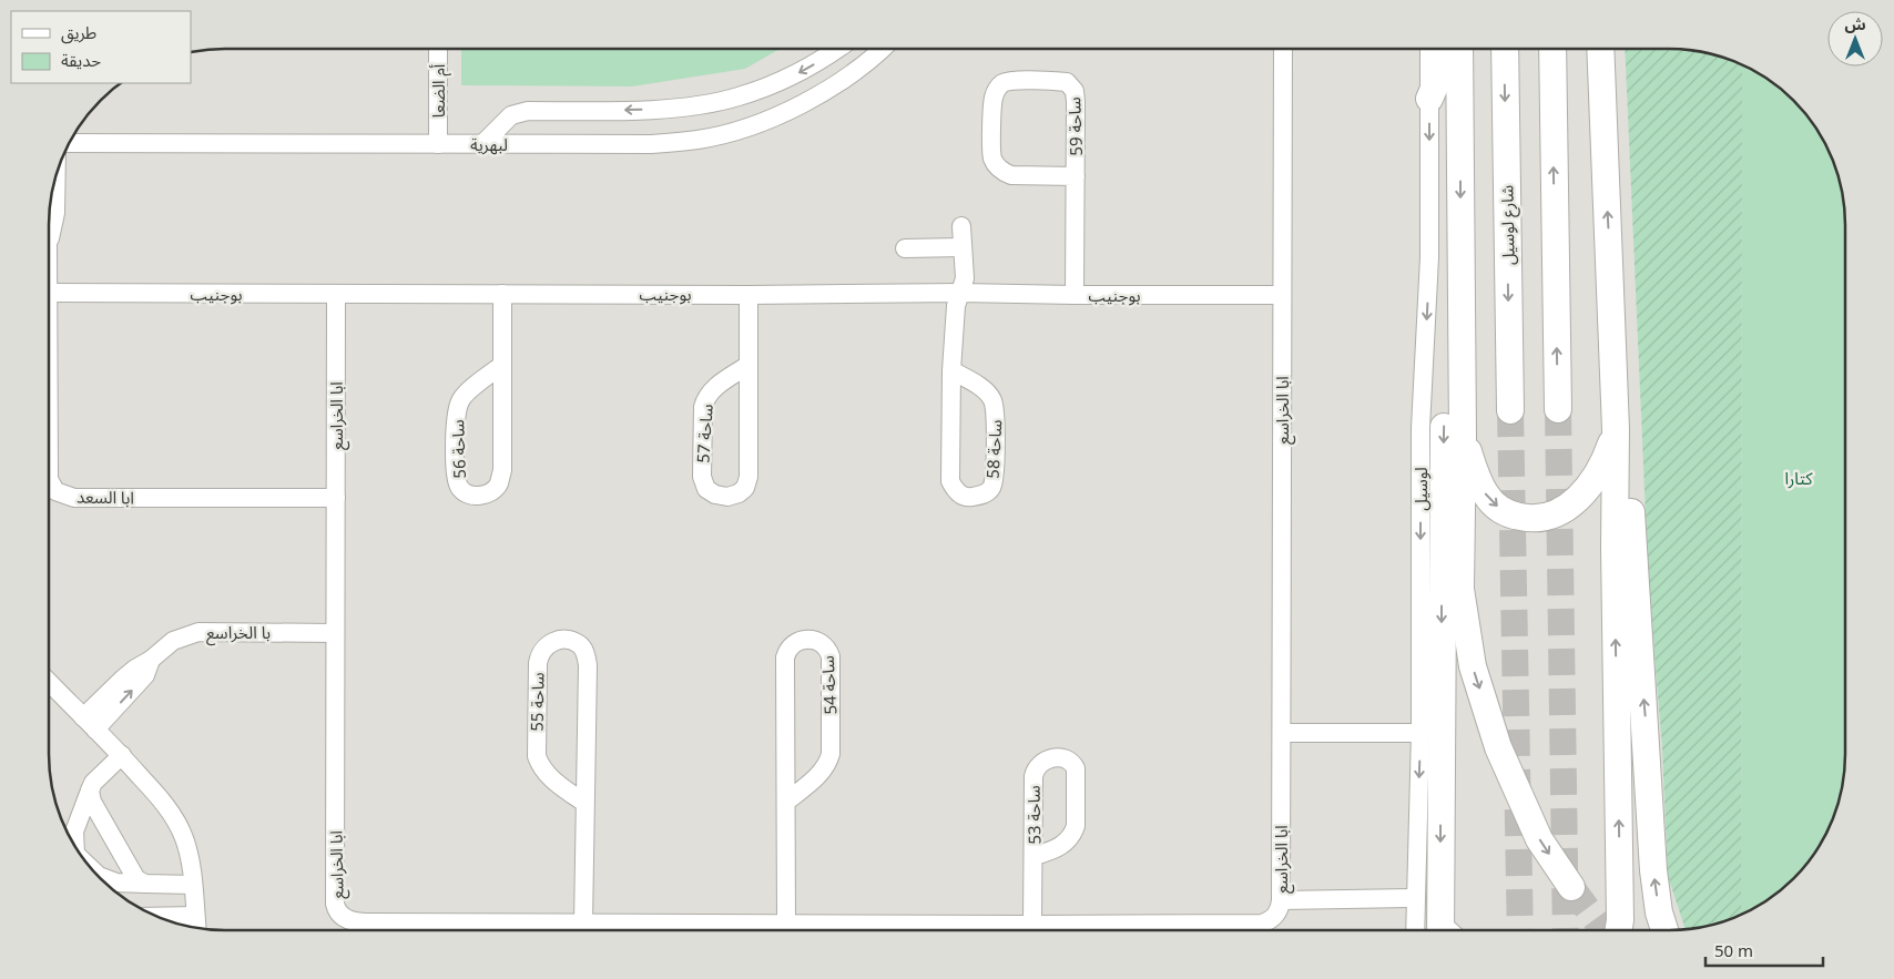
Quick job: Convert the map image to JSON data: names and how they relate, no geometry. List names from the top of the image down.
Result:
{
  "streets": {
    "highway": ["شارع لوسيل"],
    "street": [
      "أم الضعا",
      "ساحة 59",
      "لبهرية",
      "بوجنيب",
      "ابا الخراسع",
      "ساحة 57",
      "ساحة 56",
      "ساحة 58",
      "لوسيل",
      "ابا السعد",
      "با الخراسع",
      "ساحة 54",
      "ساحة 55",
      "ساحة 53"
    ]
  },
  "crossings": [
    ["أم الضعا", "لبهرية"],
    ["ساحة 59", "بوجنيب"],
    ["بوجنيب", "ابا الخراسع"],
    ["بوجنيب", "ساحة 57"],
    ["بوجنيب", "ساحة 56"],
    ["بوجنيب", "ساحة 58"],
    ["ابا الخراسع", "ابا السعد"],
    ["ابا الخراسع", "با الخراسع"],
    ["ابا الخراسع", "ساحة 54"],
    ["ابا الخراسع", "ساحة 55"],
    ["ابا الخراسع", "ساحة 53"]
  ],
  "one_way": ["لوسيل"],
  "parks": ["كتارا"],
  "legend": ["طريق", "حديقة"],
  "scale_bar": "50 m",
  "north": "top"
}
